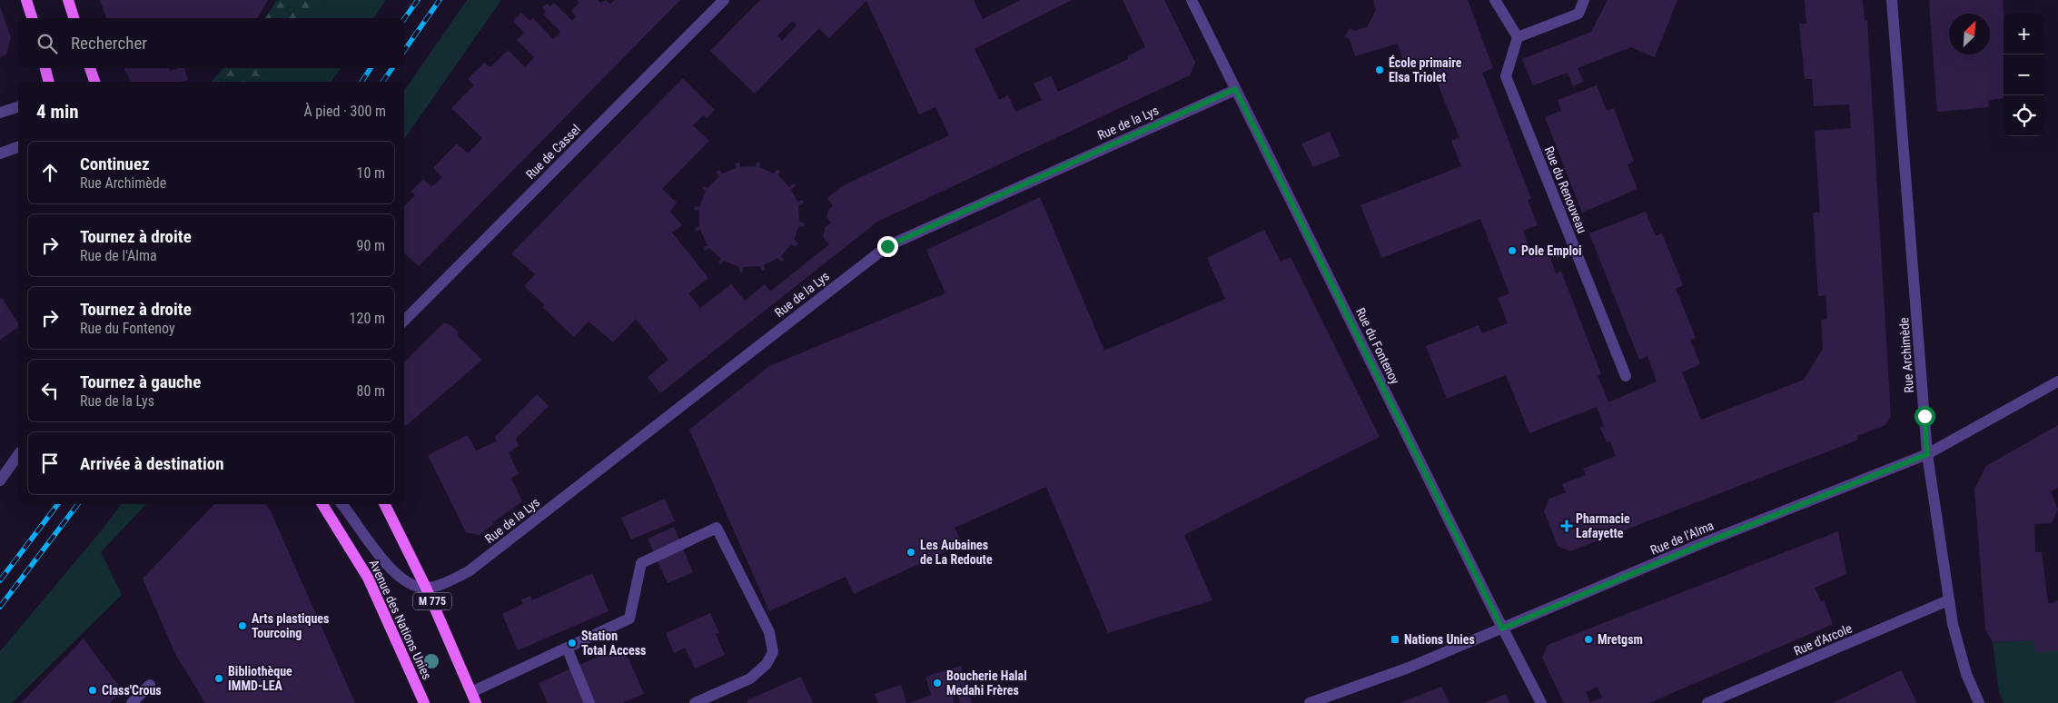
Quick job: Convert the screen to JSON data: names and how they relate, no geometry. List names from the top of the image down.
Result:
{
  "streets": {
    "main road": ["M 775", "Avenue des Nations Unies"],
    "street": [
      "Rue de la Lys",
      "Rue de Cassel",
      "Rue du Renouveau",
      "Rue du Fontenoy",
      "Rue Archimède",
      "Rue de l'Alma",
      "Rue d'Arcole"
    ]
  },
  "crossings": [
    ["Rue de la Lys", "Rue du Fontenoy"],
    ["Rue de la Lys", "M 775"],
    ["Rue du Fontenoy", "Rue de l'Alma"],
    ["Rue Archimède", "Rue de l'Alma"],
    ["Rue Archimède", "Rue d'Arcole"]
  ],
  "places": {
    "other": [
      "École primaire Elsa Triolet",
      "Pole Emploi",
      "Les Aubaines de La Redoute",
      "Arts plastiques Tourcoing",
      "Mretgsm",
      "Station Total Access",
      "Bibliothèque IMMD-LEA",
      "Boucherie Halal Medahi Frères",
      "Class'Crous"
    ],
    "health": ["Pharmacie Lafayette"],
    "transit": ["Nations Unies"]
  },
  "north": "top right",
  "page": {
    "map_buttons": ["+", "−"],
    "search": "Rechercher",
    "heading": ["4 min", "À pied · 300 m"],
    "list": [
      ["Continuez", "Rue Archimède", "10 m"],
      ["Tournez à droite", "Rue de l'Alma", "90 m"],
      ["Tournez à droite", "Rue du Fontenoy", "120 m"],
      ["Tournez à gauche", "Rue de la Lys", "80 m"],
      "Arrivée à destination"
    ]
  }
}
